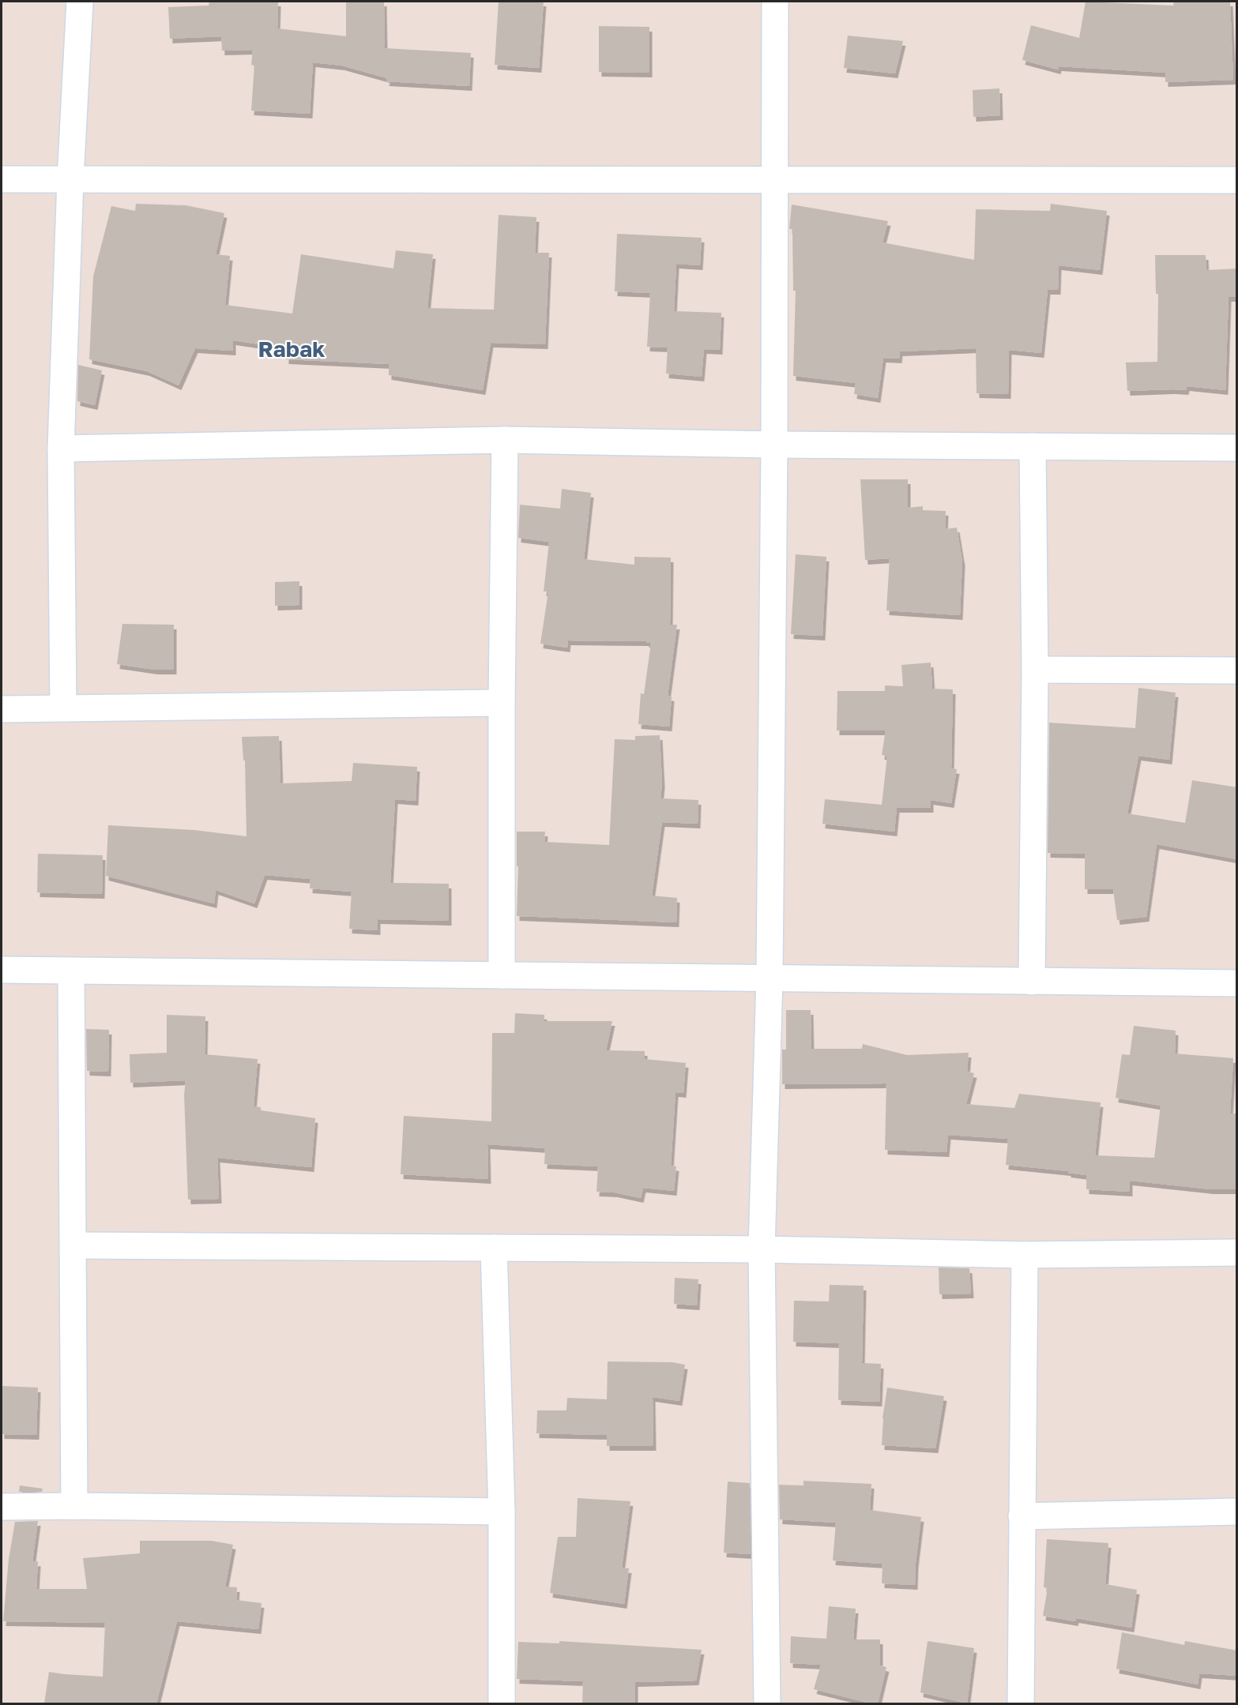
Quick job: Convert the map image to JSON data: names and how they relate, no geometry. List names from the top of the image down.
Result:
{
  "districts": ["Rabak"]
}
